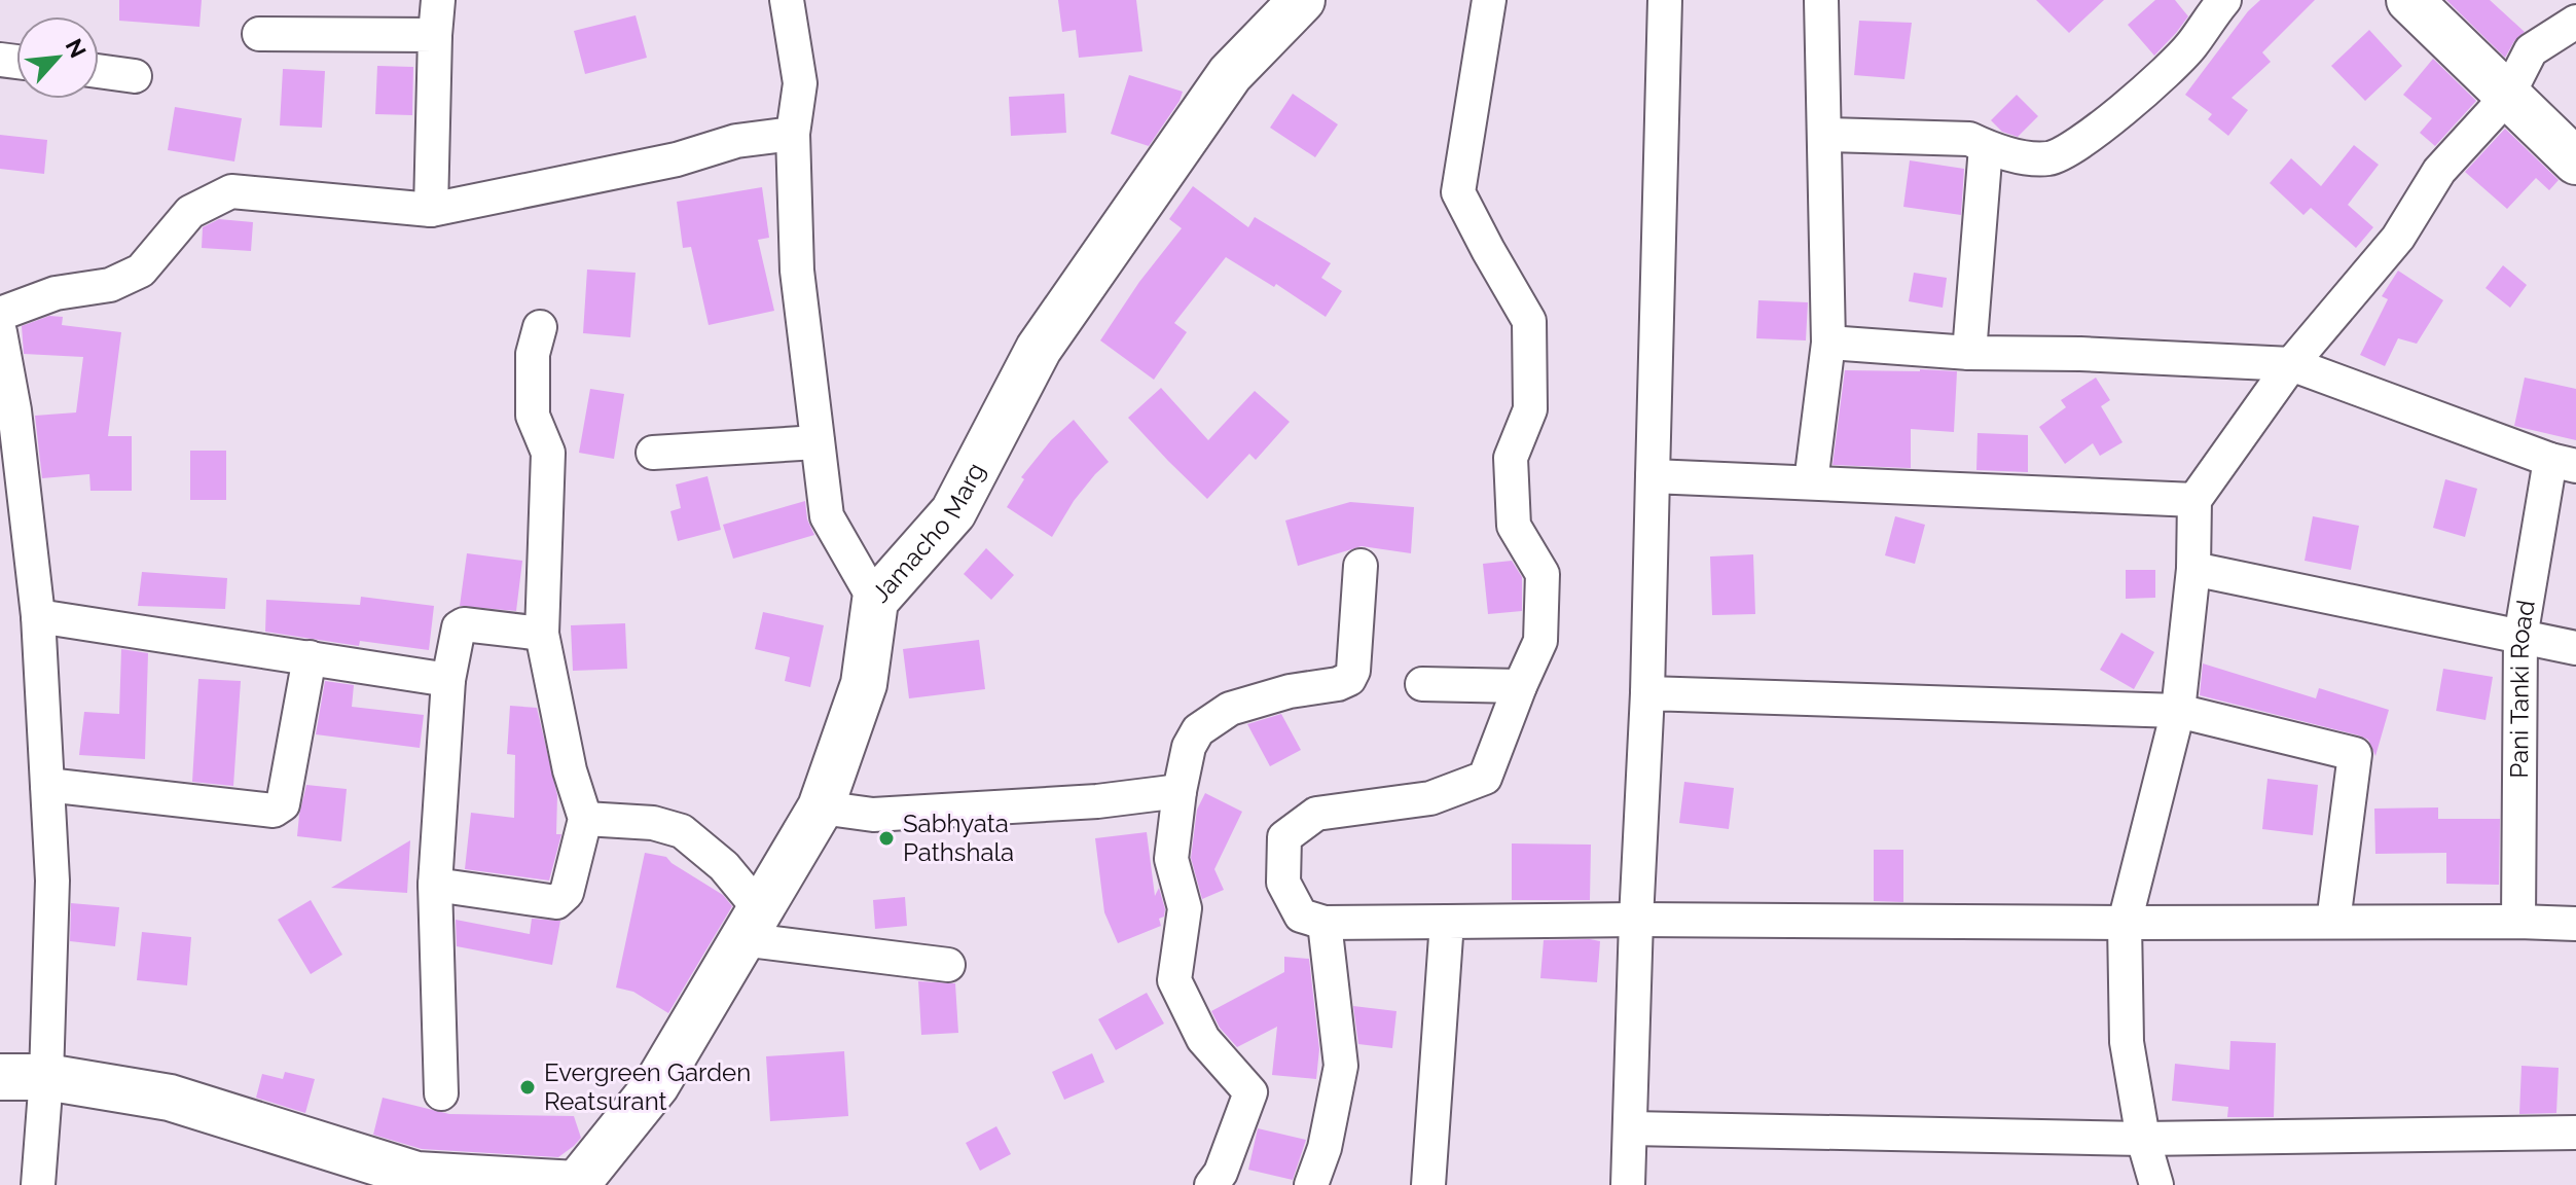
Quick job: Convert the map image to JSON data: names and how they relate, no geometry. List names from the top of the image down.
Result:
{
  "streets": {
    "street": ["Jamacho Marg", "Pani Tanki Road"]
  },
  "places": ["Sabhyata Pathshala", "Evergreen Garden Reatsurant"],
  "north": "top right"
}
